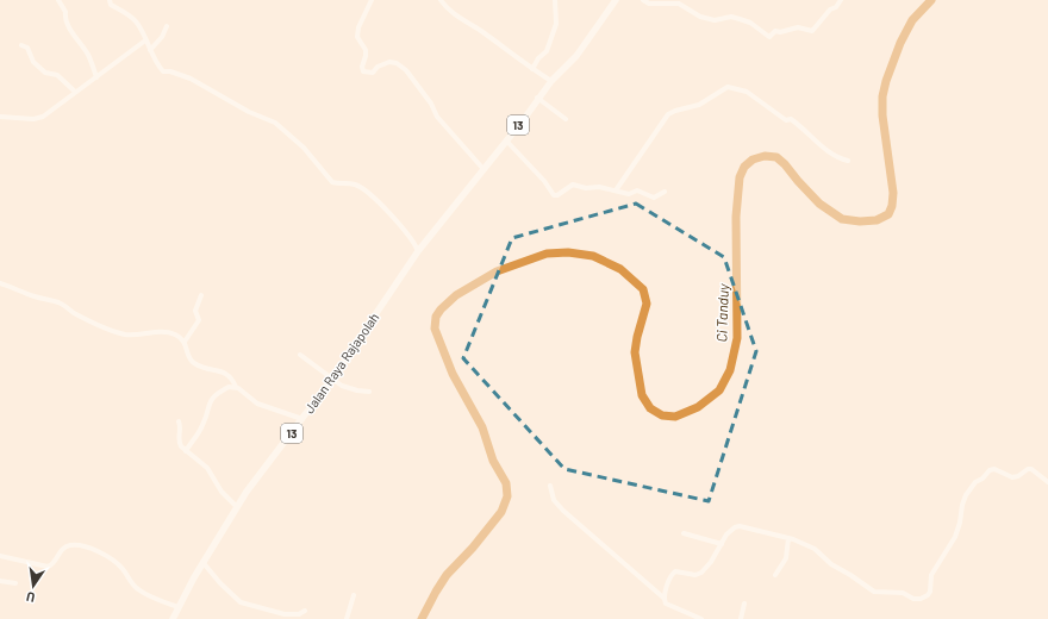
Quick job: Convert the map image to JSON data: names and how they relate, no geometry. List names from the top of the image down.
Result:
{
  "streets": {
    "highway": ["13", "Jalan Raya Rajapolah"]
  },
  "crossings": [
    ["13", "Jalan Raya Rajapolah"]
  ],
  "water": ["Ci Tanduy"],
  "north": "bottom"
}
